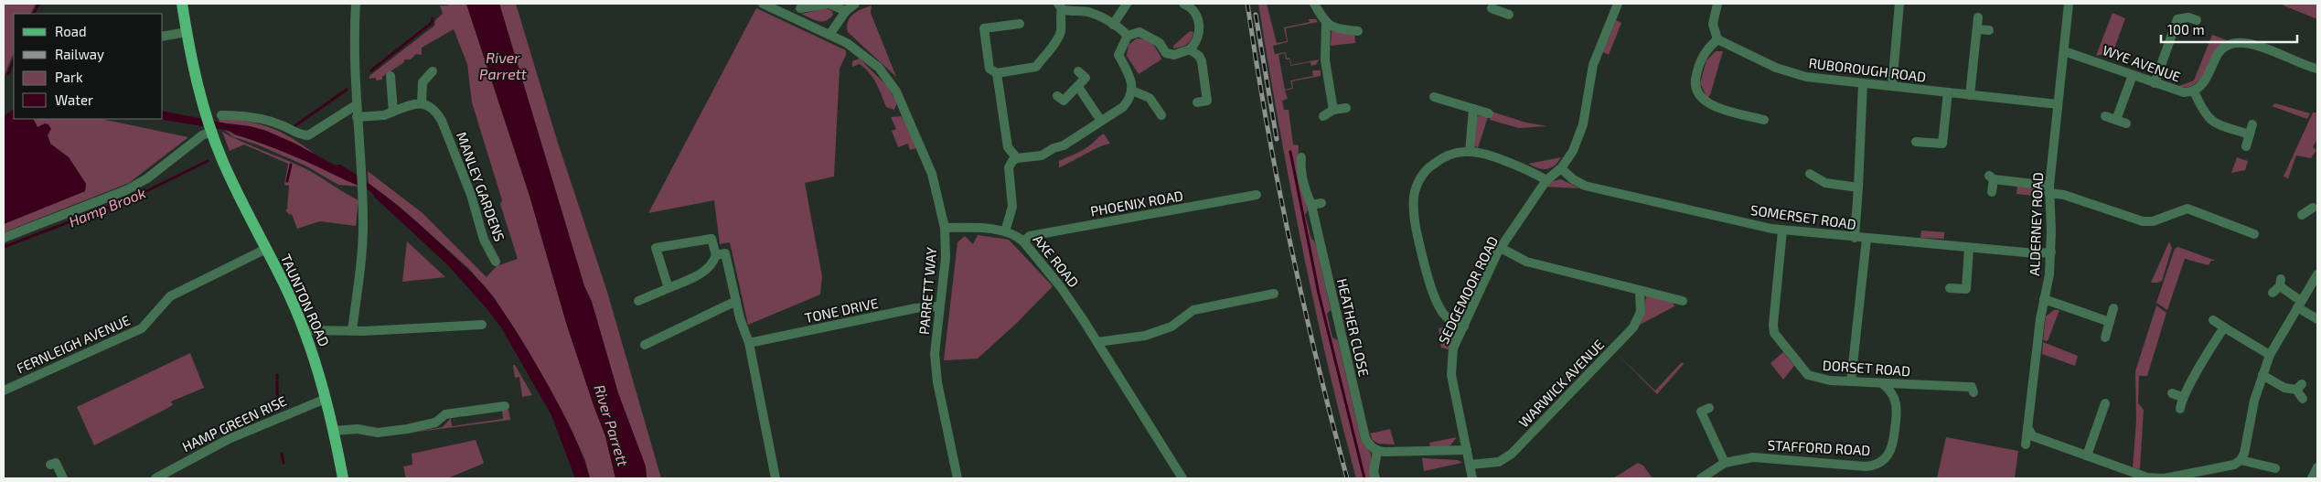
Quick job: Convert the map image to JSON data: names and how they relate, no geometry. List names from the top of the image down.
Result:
{
  "streets": {
    "main road": ["TAUNTON ROAD"],
    "street": [
      "WYE AVENUE",
      "RUBOROUGH ROAD",
      "MANLEY GARDENS",
      "PHOENIX ROAD",
      "SOMERSET ROAD",
      "ALDERNEY ROAD",
      "AXE ROAD",
      "SEDGEMOOR ROAD",
      "PARRETT WAY",
      "TONE DRIVE",
      "HEATHER CLOSE",
      "FERNLEIGH AVENUE",
      "DORSET ROAD",
      "WARWICK AVENUE",
      "HAMP GREEN RISE",
      "STAFFORD ROAD"
    ]
  },
  "crossings": [
    ["WYE AVENUE", "ALDERNEY ROAD"],
    ["RUBOROUGH ROAD", "ALDERNEY ROAD"],
    ["PHOENIX ROAD", "AXE ROAD"],
    ["SOMERSET ROAD", "ALDERNEY ROAD"],
    ["SOMERSET ROAD", "SEDGEMOOR ROAD"],
    ["SOMERSET ROAD", "DORSET ROAD"],
    ["AXE ROAD", "PARRETT WAY"],
    ["SEDGEMOOR ROAD", "WARWICK AVENUE"],
    ["PARRETT WAY", "TONE DRIVE"],
    ["TAUNTON ROAD", "FERNLEIGH AVENUE"],
    ["TAUNTON ROAD", "HAMP GREEN RISE"],
    ["DORSET ROAD", "STAFFORD ROAD"]
  ],
  "water": ["River Parrett", "Hamp Brook"],
  "legend": [
    "Road",
    "Railway",
    "Park",
    "Water"
  ],
  "scale_bar": "100 m"
}
